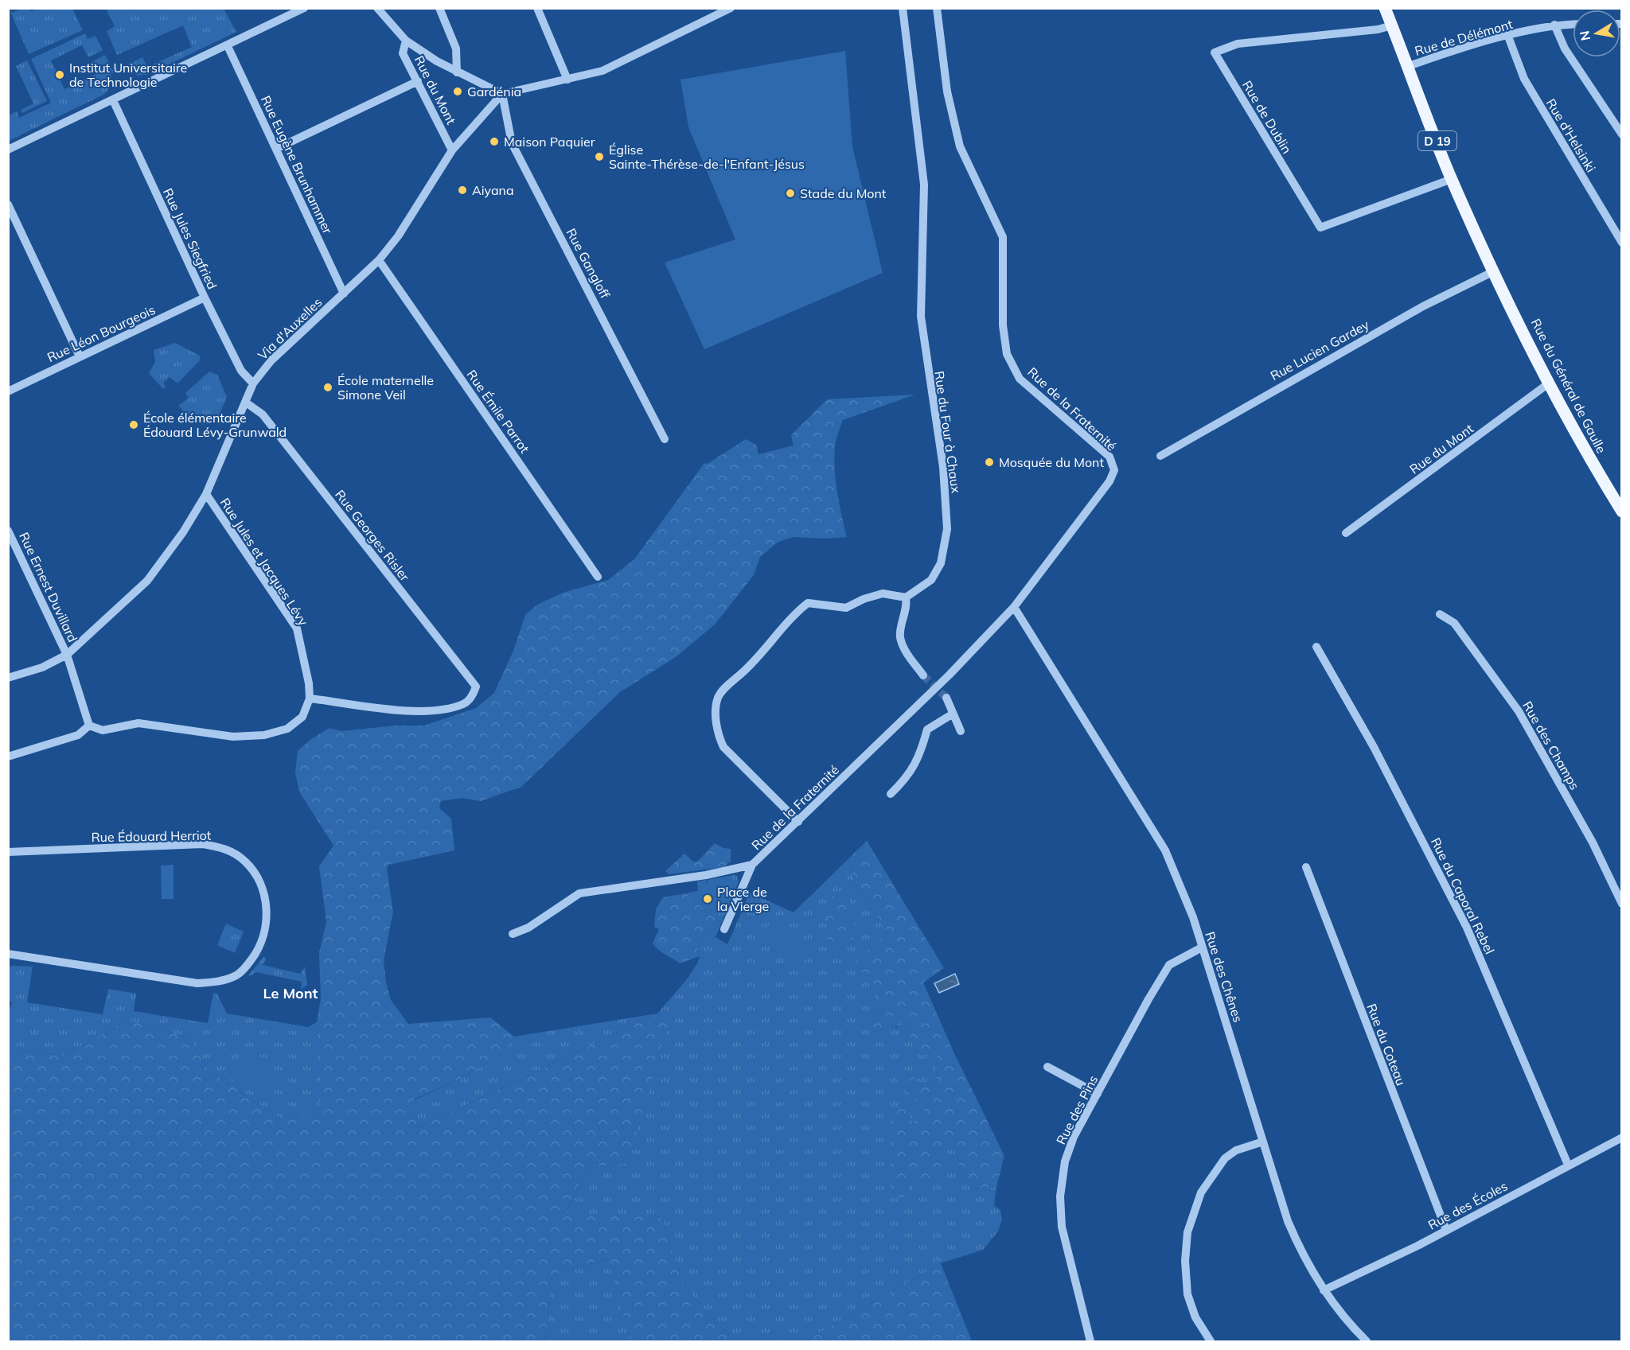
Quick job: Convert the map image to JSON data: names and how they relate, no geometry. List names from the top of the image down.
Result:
{
  "streets": {
    "main road": ["D 19", "Rue du Général de Gaulle"],
    "street": [
      "Rue de Délémont",
      "Rue du Mont",
      "Rue de Dublin",
      "Rue d'Helsinki",
      "Rue Eugène Brunhammer",
      "Rue Jules Siegfried",
      "Rue Gangloff",
      "Via d'Auxelles",
      "Rue Léon Bourgeois",
      "Rue Lucien Gardey",
      "Rue de la Fraternité",
      "Rue Émile Parrot",
      "Rue du Four à Chaux",
      "Rue Georges Risler",
      "Rue Jules et Jacques Lévy",
      "Rue Ernest Duvillard",
      "Rue des Champs",
      "Rue Édouard Herriot",
      "Rue du Caporal Rebel",
      "Rue des Chênes",
      "Rue du Coteau",
      "Rue des Pins",
      "Rue des Écoles"
    ]
  },
  "crossings": [
    ["Rue de Délémont", "Rue d'Helsinki"],
    ["Rue de Délémont", "D 19"],
    ["Rue du Mont", "Via d'Auxelles"],
    ["Rue du Mont", "Rue du Général de Gaulle"],
    ["Rue de Dublin", "D 19"],
    ["D 19", "Rue Lucien Gardey"],
    ["D 19", "Rue du Général de Gaulle"],
    ["Rue Eugène Brunhammer", "Via d'Auxelles"],
    ["Rue Jules Siegfried", "Via d'Auxelles"],
    ["Rue Jules Siegfried", "Rue Léon Bourgeois"],
    ["Rue Gangloff", "Via d'Auxelles"],
    ["Via d'Auxelles", "Rue Émile Parrot"],
    ["Via d'Auxelles", "Rue Georges Risler"],
    ["Via d'Auxelles", "Rue Jules et Jacques Lévy"],
    ["Via d'Auxelles", "Rue Ernest Duvillard"],
    ["Rue Lucien Gardey", "Rue du Général de Gaulle"],
    ["Rue de la Fraternité", "Rue des Chênes"],
    ["Rue Georges Risler", "Rue Jules et Jacques Lévy"],
    ["Rue du Caporal Rebel", "Rue des Écoles"],
    ["Rue des Chênes", "Rue des Pins"],
    ["Rue des Chênes", "Rue des Écoles"],
    ["Rue du Coteau", "Rue des Écoles"]
  ],
  "districts": ["Le Mont"],
  "places": [
    "Institut Universitaire de Technologie",
    "Gardénia",
    "Maison Paquier",
    "Église Sainte-Thérèse-de-l'Enfant-Jésus",
    "Aiyana",
    "Stade du Mont",
    "École maternelle Simone Veil",
    "École élémentaire Édouard Lévy-Grunwald",
    "Mosquée du Mont",
    "Place de la Vierge"
  ],
  "north": "left"
}
